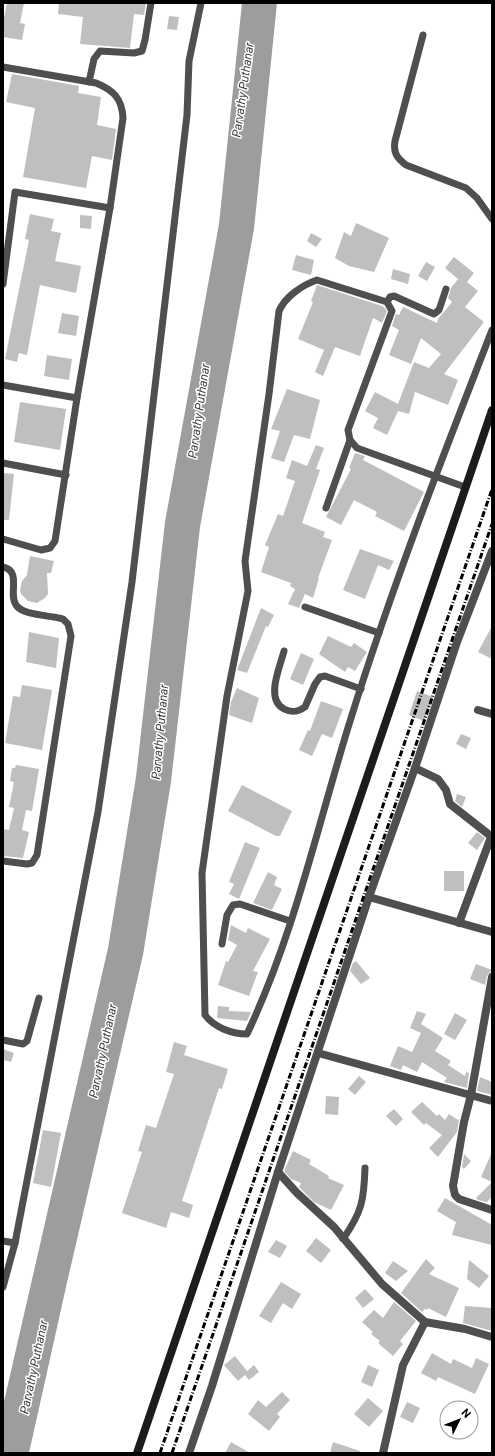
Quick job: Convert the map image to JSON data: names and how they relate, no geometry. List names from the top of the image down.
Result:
{
  "water": ["Parvathy Puthanar"],
  "north": "top right"
}
